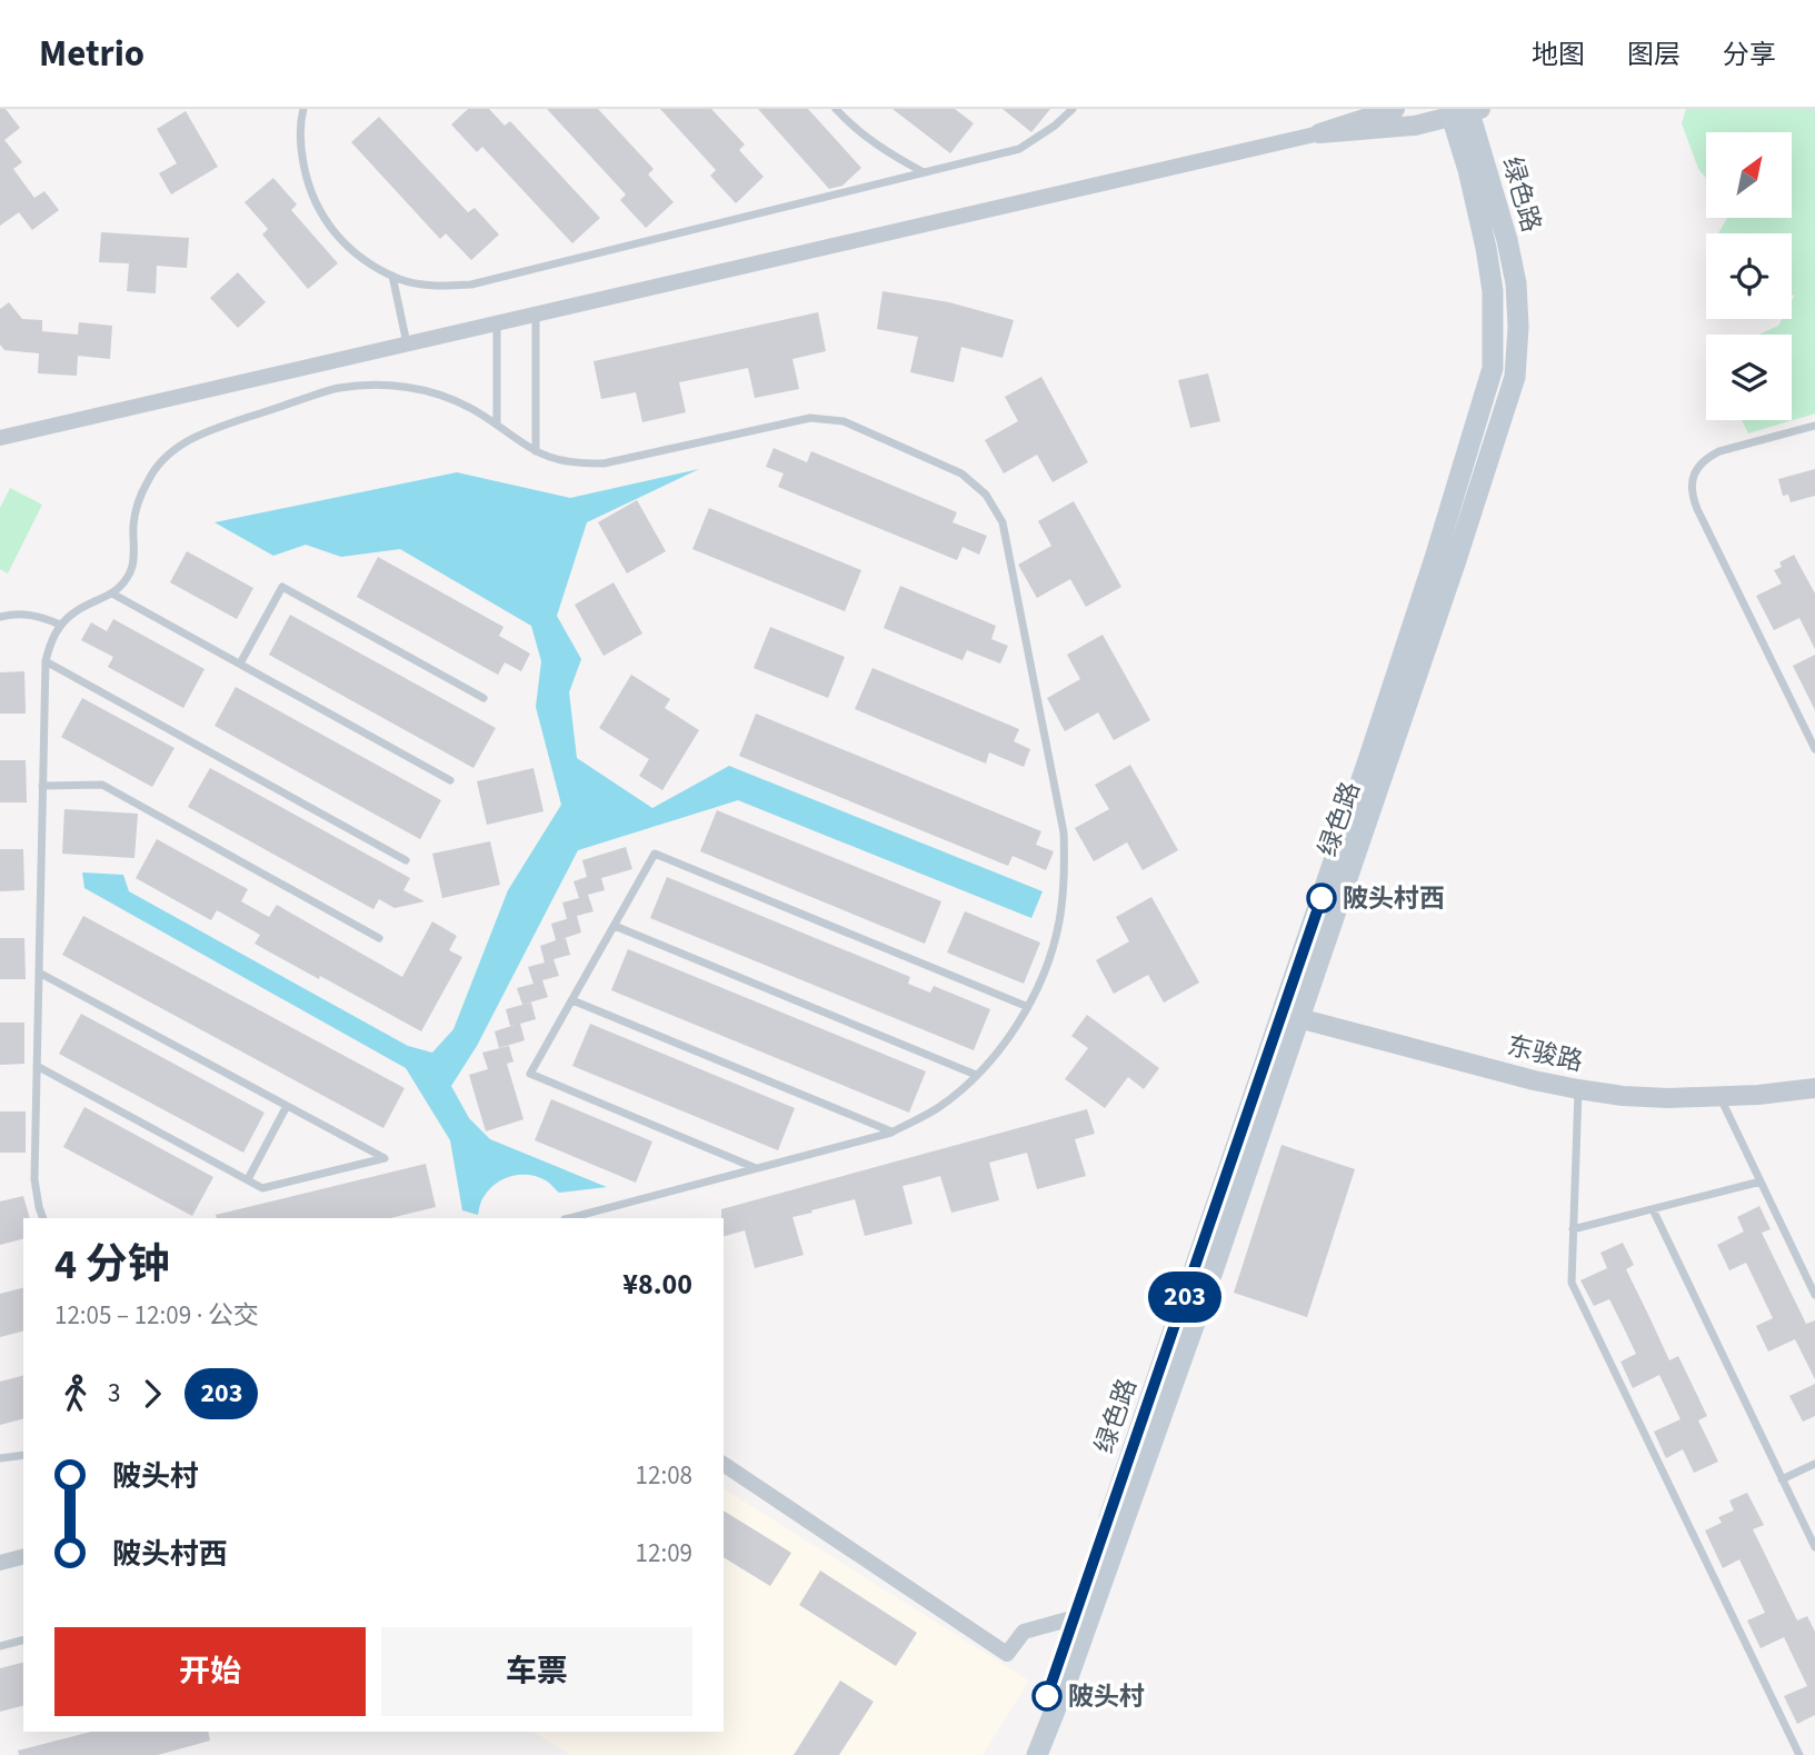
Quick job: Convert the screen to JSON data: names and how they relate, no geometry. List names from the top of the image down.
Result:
{
  "streets": {
    "main road": ["绿色路"],
    "street": ["东骏路"]
  },
  "crossings": [
    ["绿色路", "东骏路"]
  ],
  "places": ["陂头村西", "陂头村"],
  "lines": ["bus line 203"],
  "north": "top right",
  "page": {
    "header": "Metrio",
    "nav": ["地图", "图层", "分享"],
    "on_map": "203",
    "heading": ["4 分钟", "12:05 – 12:09 · 公交", "¥8.00"],
    "legs": ["3", "203"],
    "list": [
      {
        "name": "陂头村",
        "value": "12:08"
      },
      {
        "name": "陂头村西",
        "value": "12:09"
      }
    ],
    "buttons": ["开始", "车票"]
  }
}
